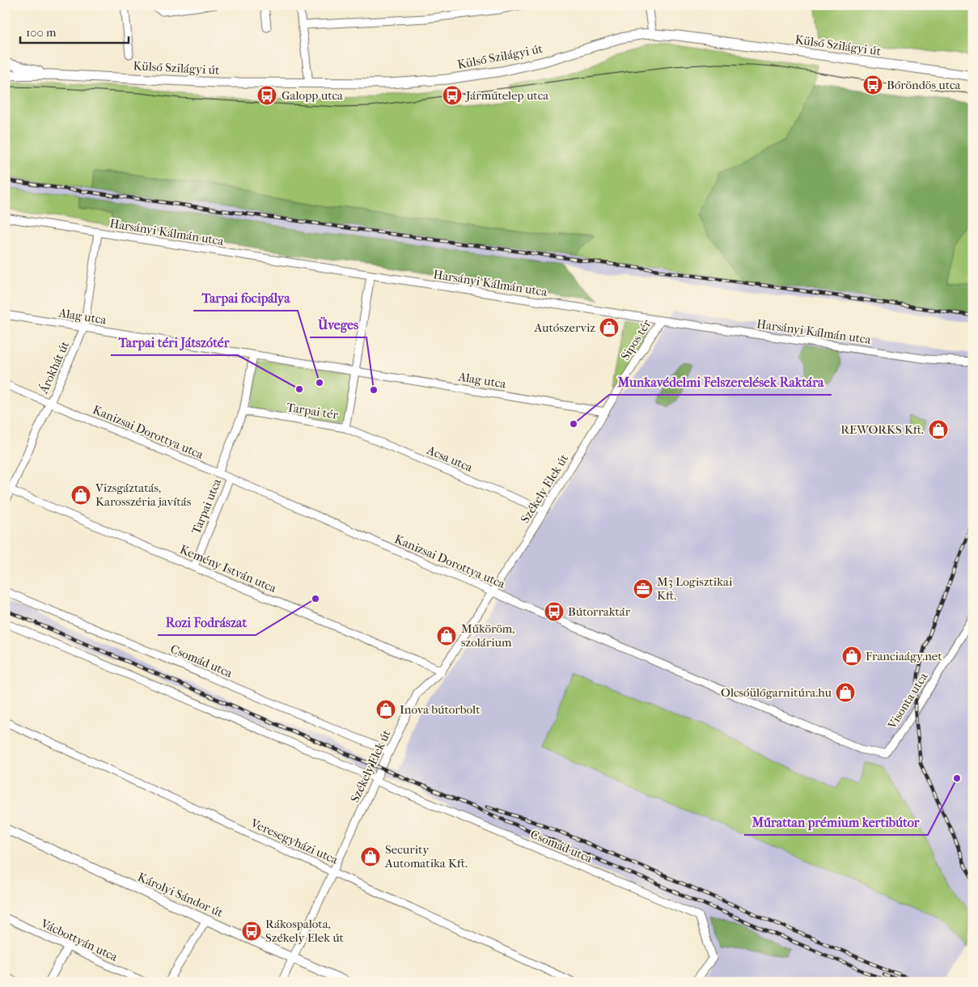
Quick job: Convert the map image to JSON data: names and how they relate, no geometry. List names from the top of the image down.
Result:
{
  "streets": {
    "street": [
      "Külső Szilágyi út",
      "Harsányi Kálmán utca",
      "Alag utca",
      "Sipos tér",
      "Árokhát út",
      "Tarpai tér",
      "Kanizsai Dorottya utca",
      "Acsa utca",
      "Székely Elek út",
      "Tarpai utca",
      "Kemény István utca",
      "Csomád utca",
      "Visonta utca",
      "Veresegyházi utca",
      "Károlyi Sándor út",
      "Vácbottyán utca"
    ]
  },
  "crossings": [
    ["Harsányi Kálmán utca", "Sipos tér"],
    ["Harsányi Kálmán utca", "Árokhát út"],
    ["Harsányi Kálmán utca", "Tarpai tér"],
    ["Alag utca", "Sipos tér"],
    ["Alag utca", "Árokhát út"],
    ["Alag utca", "Tarpai tér"],
    ["Alag utca", "Székely Elek út"],
    ["Sipos tér", "Székely Elek út"],
    ["Árokhát út", "Kanizsai Dorottya utca"],
    ["Árokhát út", "Kemény István utca"],
    ["Tarpai tér", "Acsa utca"],
    ["Tarpai tér", "Tarpai utca"],
    ["Kanizsai Dorottya utca", "Székely Elek út"],
    ["Kanizsai Dorottya utca", "Tarpai utca"],
    ["Kanizsai Dorottya utca", "Visonta utca"],
    ["Acsa utca", "Székely Elek út"],
    ["Székely Elek út", "Kemény István utca"],
    ["Székely Elek út", "Csomád utca"],
    ["Székely Elek út", "Veresegyházi utca"],
    ["Székely Elek út", "Károlyi Sándor út"],
    ["Tarpai utca", "Kemény István utca"]
  ],
  "places": {
    "bus stop": [
      "Bőröndös utca",
      "Galopp utca",
      "Járműtelep utca",
      "Bútorraktár",
      "Rákospalota, Székely Elek út"
    ],
    "shop": [
      "Autószerviz",
      "REWORKS Kft.",
      "Vizsgáztatás, Karosszéria javítás",
      "Műköröm, szolárium",
      "Franciaágy.net",
      "Olcsóülőgarnitúra.hu",
      "Inova bútorbolt",
      "Security Automatika Kft."
    ],
    "other": [
      "Tarpai focipálya",
      "Tarpai téri Játszótér",
      "Üveges",
      "Munkavédelmi Felszerelések Raktára",
      "Rozi Fodrászat",
      "Műrattan prémium kertibútor"
    ],
    "office": ["M3 Logisztikai Kft."]
  },
  "scale_bar": "100 m"
}
